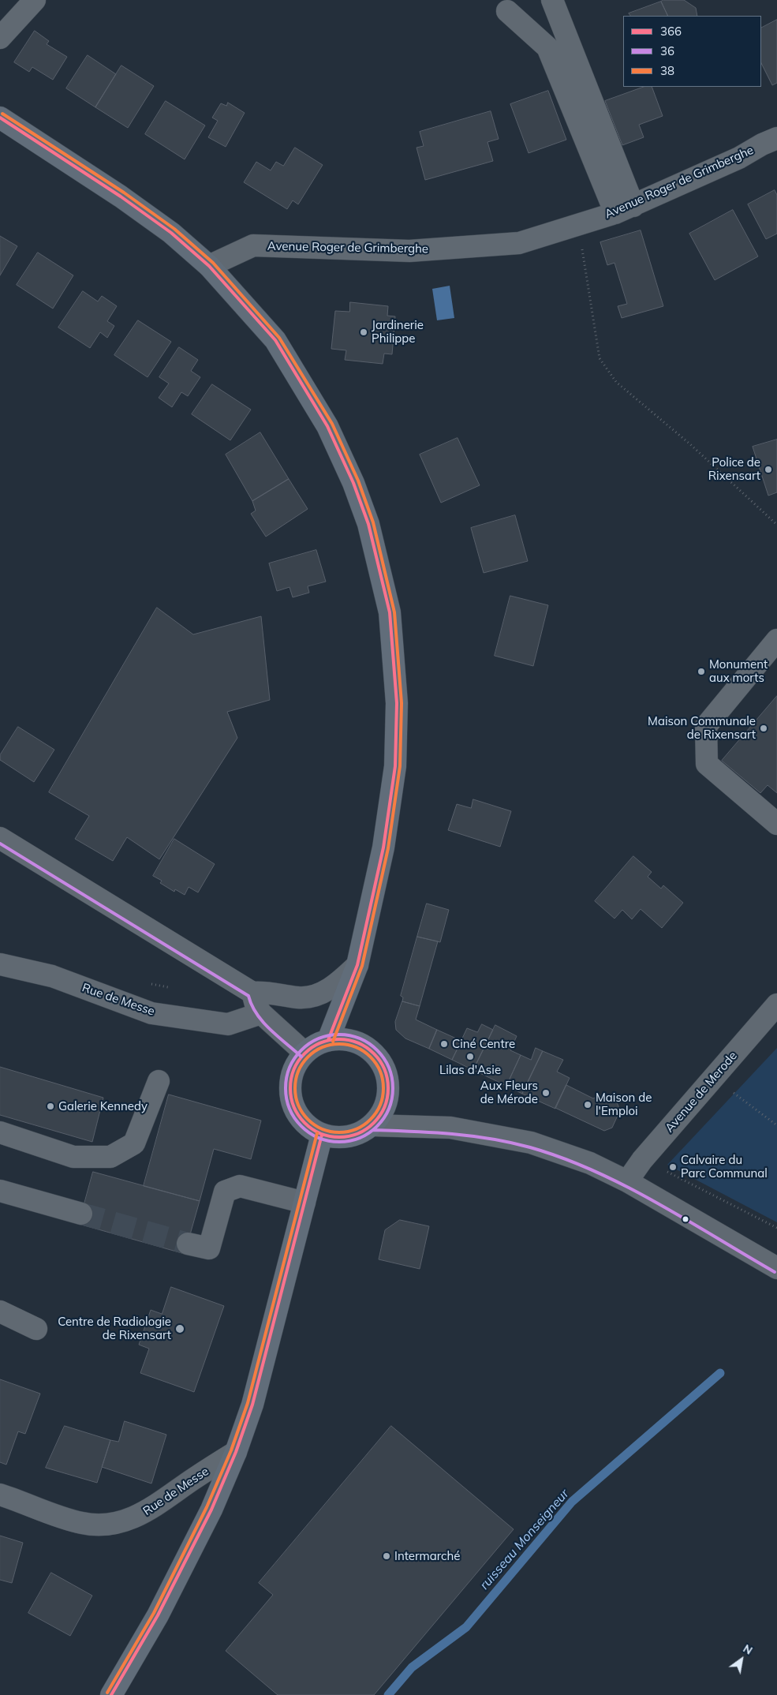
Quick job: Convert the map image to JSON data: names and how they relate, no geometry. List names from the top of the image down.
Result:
{
  "streets": {
    "street": ["Avenue Roger de Grimberghe", "Rue de Messe", "Avenue de Merode"]
  },
  "water": ["ruisseau Monseigneur"],
  "places": [
    "Jardinerie Philippe",
    "Police de Rixensart",
    "Monument aux morts",
    "Maison Communale de Rixensart",
    "Ciné Centre",
    "Lilas d'Asie",
    "Aux Fleurs de Mérode",
    "Maison de l'Emploi",
    "Galerie Kennedy",
    "Calvaire du Parc Communal",
    "Centre de Radiologie de Rixensart",
    "Intermarché"
  ],
  "lines": ["transit line 38", "transit line 366", "transit line 36"],
  "legend": ["366", "36", "38"],
  "north": "top right"
}
